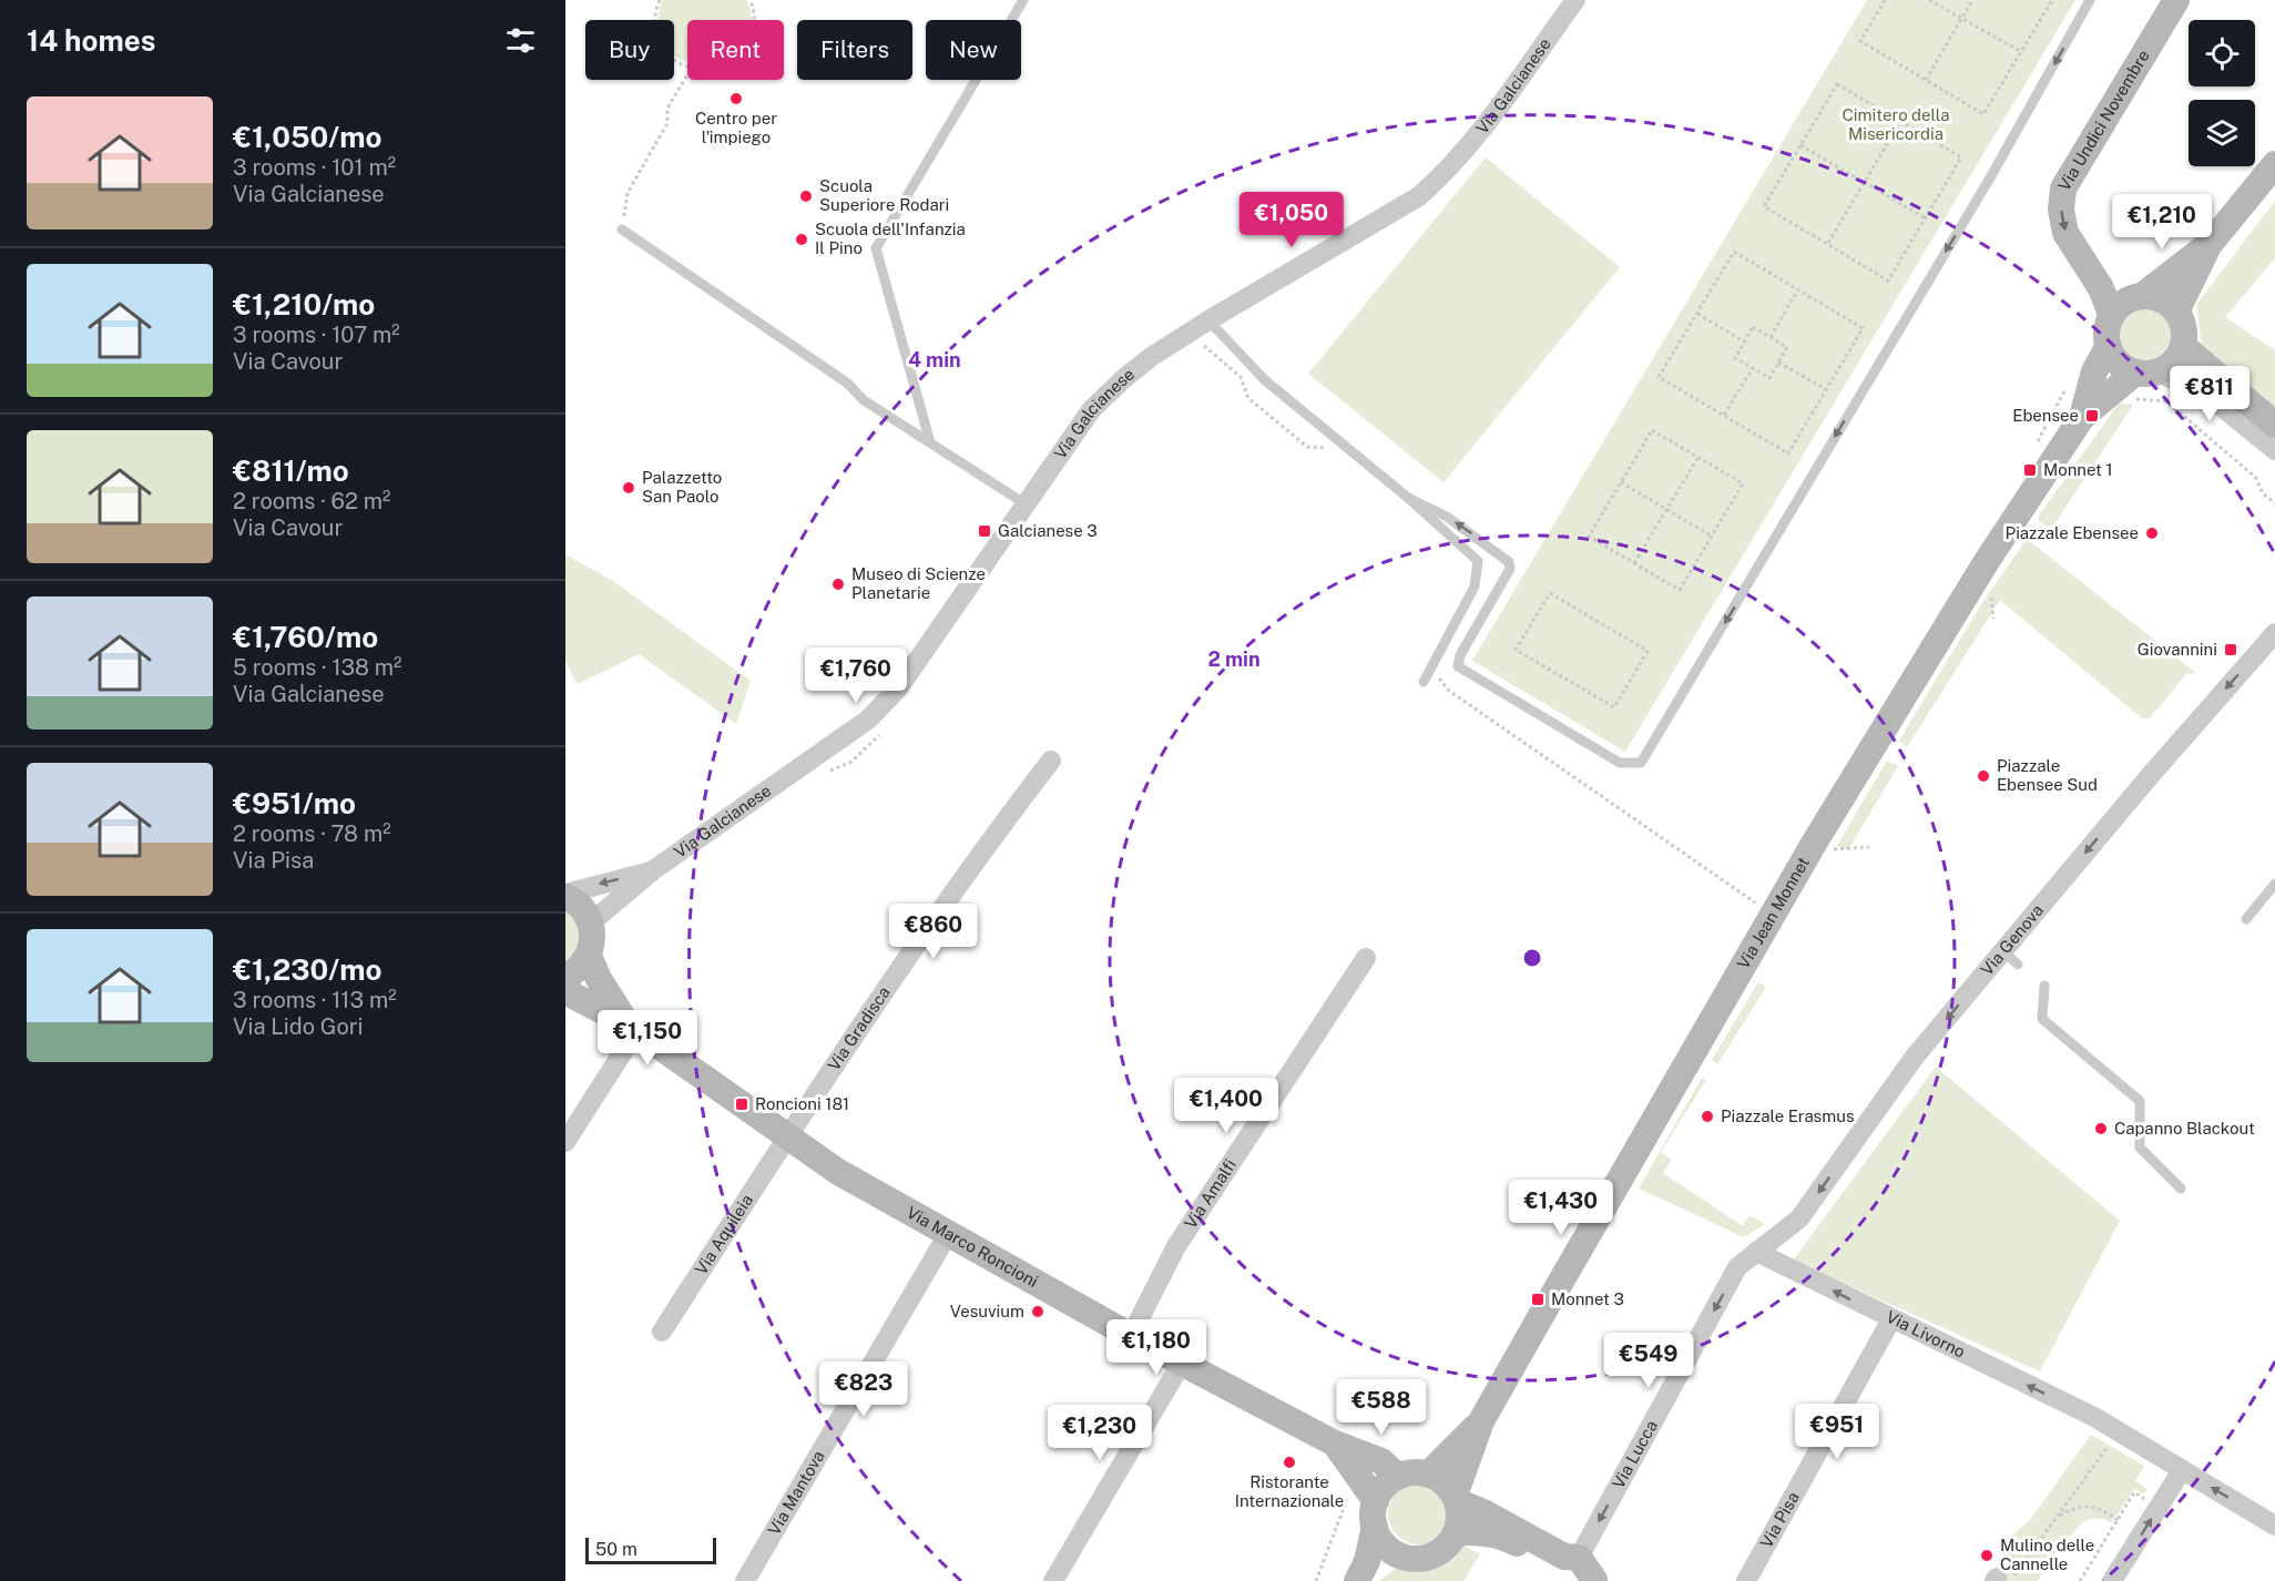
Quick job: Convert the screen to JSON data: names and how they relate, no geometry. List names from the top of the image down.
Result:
{
  "streets": {
    "street": [
      "Via Galcianese",
      "Via Undici Novembre",
      "Via Jean Monnet",
      "Via Genova",
      "Via Gradisca",
      "Via Amalfi",
      "Via Aquileia",
      "Via Marco Roncioni",
      "Via Livorno",
      "Via Lucca",
      "Via Mantova",
      "Via Pisa"
    ]
  },
  "crossings": [
    ["Via Undici Novembre", "Via Jean Monnet"],
    ["Via Jean Monnet", "Via Marco Roncioni"],
    ["Via Genova", "Via Livorno"],
    ["Via Genova", "Via Lucca"],
    ["Via Gradisca", "Via Aquileia"],
    ["Via Gradisca", "Via Marco Roncioni"],
    ["Via Amalfi", "Via Marco Roncioni"],
    ["Via Aquileia", "Via Marco Roncioni"],
    ["Via Marco Roncioni", "Via Mantova"],
    ["Via Livorno", "Via Lucca"],
    ["Via Livorno", "Via Pisa"]
  ],
  "one_way": [
    "Via Undici Novembre",
    "Via Genova",
    "Via Livorno",
    "Via Lucca"
  ],
  "parks": ["Cimitero della Misericordia"],
  "places": {
    "other": [
      "Centro per l'impiego",
      "Scuola Superiore Rodari",
      "Scuola dell'Infanzia Il Pino",
      "Palazzetto San Paolo",
      "Piazzale Ebensee",
      "Museo di Scienze Planetarie",
      "Piazzale Ebensee Sud",
      "Piazzale Erasmus",
      "Capanno Blackout",
      "Vesuvium",
      "Ristorante Internazionale",
      "Mulino delle Cannelle"
    ],
    "transit": [
      "Ebensee",
      "Monnet 1",
      "Galcianese 3",
      "Giovannini",
      "Roncioni 181",
      "Monnet 3"
    ]
  },
  "scale_bar": "50 m",
  "page": {
    "heading": "14 homes",
    "chip": [
      "Buy",
      "Rent",
      "Filters",
      "New"
    ],
    "list": [
      {
        "name": "€1,050/mo",
        "note": "3 rooms · 101 m² · Via Galcianese"
      },
      {
        "name": "€1,210/mo",
        "note": "3 rooms · 107 m² · Via Cavour"
      },
      {
        "name": "€811/mo",
        "note": "2 rooms · 62 m² · Via Cavour"
      },
      {
        "name": "€1,760/mo",
        "note": "5 rooms · 138 m² · Via Galcianese"
      },
      {
        "name": "€951/mo",
        "note": "2 rooms · 78 m² · Via Pisa"
      },
      {
        "name": "€1,230/mo",
        "note": "3 rooms · 113 m² · Via Lido Gori"
      }
    ],
    "price": [
      "€1,050",
      "€1,210",
      "€811",
      "€1,760",
      "€860",
      "€1,150",
      "€1,400",
      "€1,430",
      "€1,180",
      "€549",
      "€823",
      "€588",
      "€951",
      "€1,230"
    ],
    "scale": "50 m"
  },
  "rings": ["4 min", "2 min"]
}
